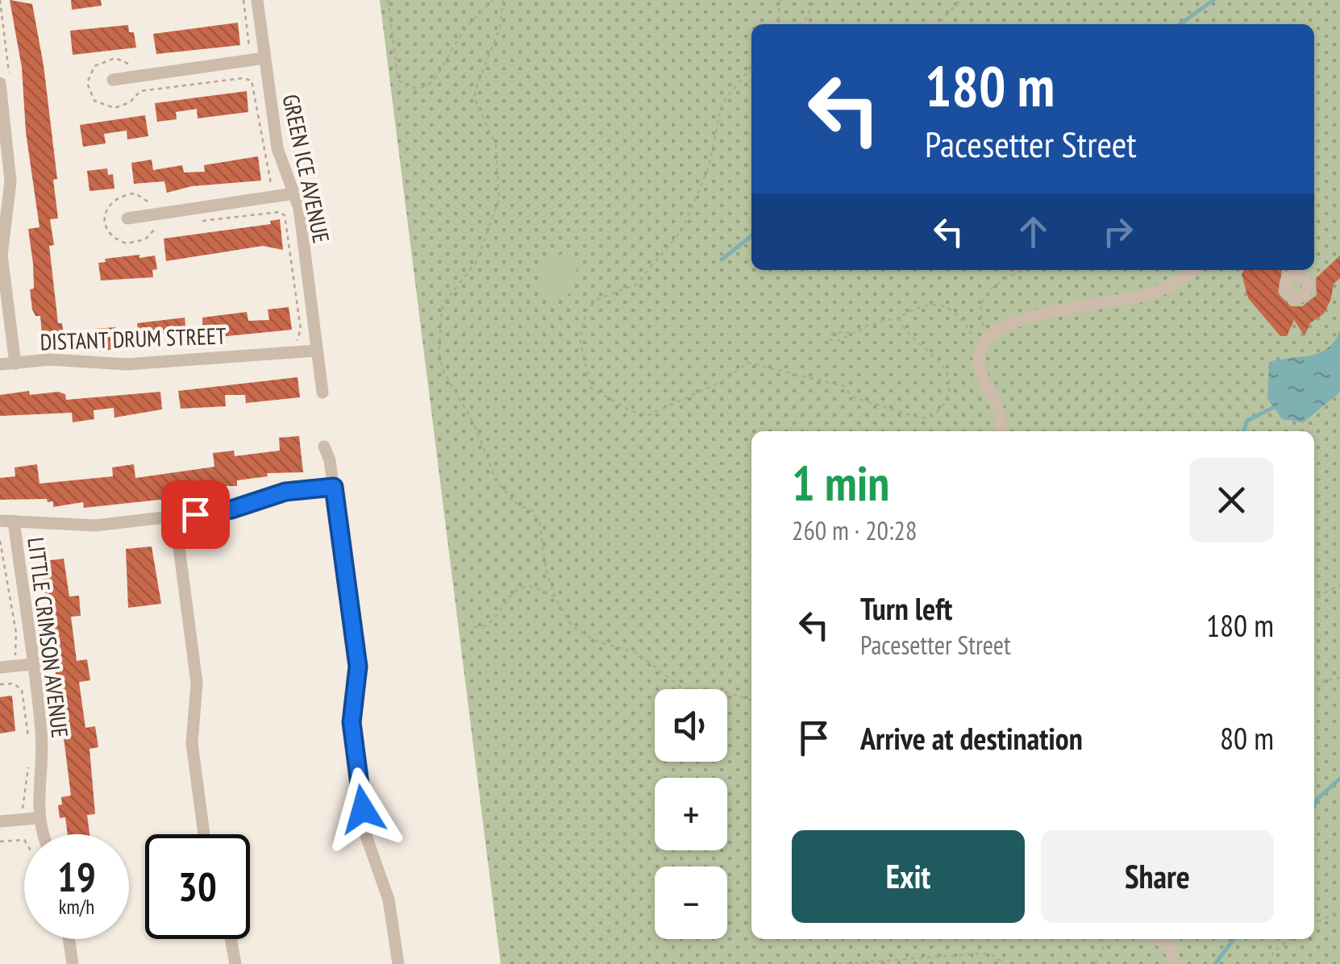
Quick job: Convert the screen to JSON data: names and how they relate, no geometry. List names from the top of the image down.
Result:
{
  "streets": {
    "street": ["GREEN ICE AVENUE", "DISTANT DRUM STREET", "LITTLE CRIMSON AVENUE"]
  },
  "crossings": [
    ["GREEN ICE AVENUE", "DISTANT DRUM STREET"]
  ],
  "page": {
    "turn": ["180 m", "Pacesetter Street"],
    "heading": ["1 min", "260 m · 20:28"],
    "list": [
      {
        "name": "Turn left",
        "note": "Pacesetter Street",
        "value": "180 m"
      },
      {
        "name": "Arrive at destination",
        "value": "80 m"
      }
    ],
    "map_buttons": ["+", "−"],
    "buttons": ["Exit", "Share"],
    "speed": "19 km/h",
    "limit": "30"
  }
}
